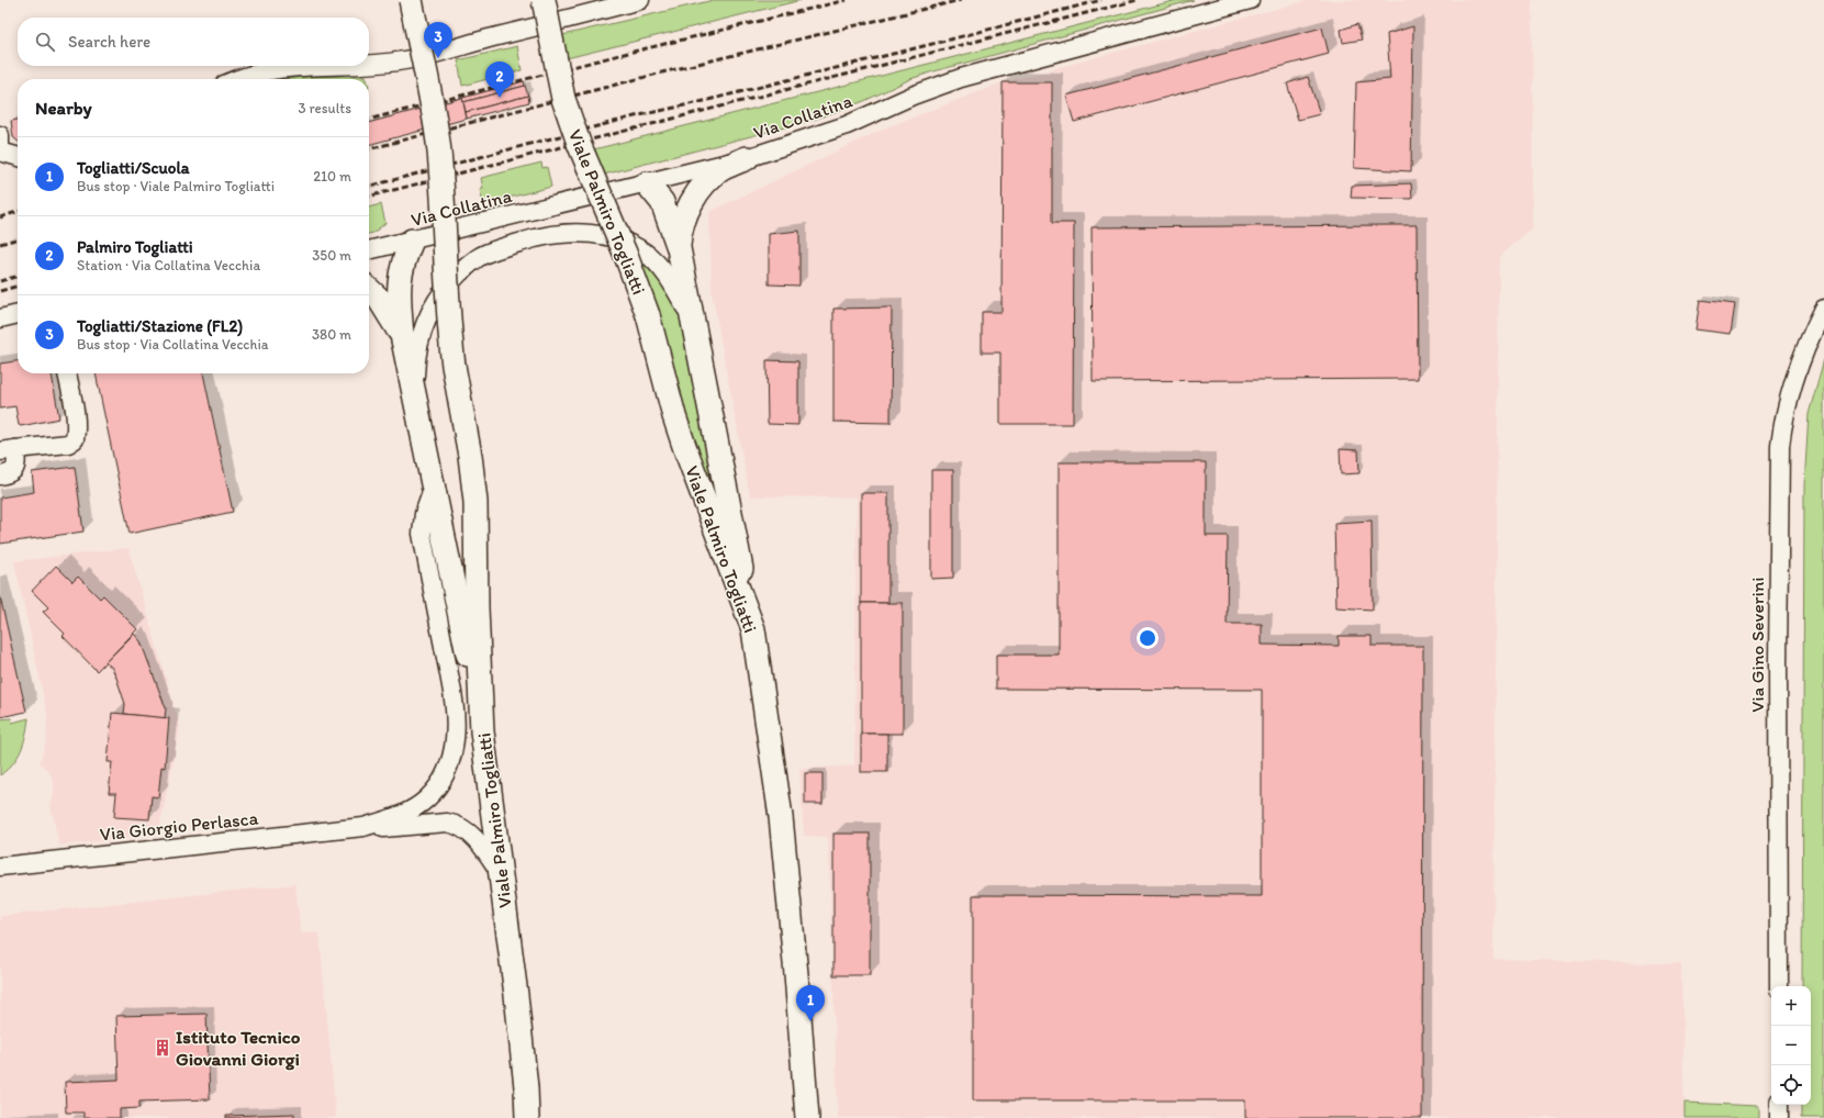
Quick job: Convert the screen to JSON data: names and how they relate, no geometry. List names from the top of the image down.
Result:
{
  "streets": {
    "main road": ["Viale Palmiro Togliatti"],
    "street": ["Via Collatina", "Via Gino Severini", "Via Giorgio Perlasca"]
  },
  "places": {
    "building": ["Istituto Tecnico Giovanni Giorgi"]
  },
  "page": {
    "search": "Search here",
    "pins": ["3", "2", "1"],
    "heading": ["Nearby", "3 results"],
    "list": [
      {
        "mark": "1",
        "name": "Togliatti/Scuola",
        "note": "Bus stop · Viale Palmiro Togliatti",
        "value": "210 m"
      },
      {
        "mark": "2",
        "name": "Palmiro Togliatti",
        "note": "Station · Via Collatina Vecchia",
        "value": "350 m"
      },
      {
        "mark": "3",
        "name": "Togliatti/Stazione (FL2)",
        "note": "Bus stop · Via Collatina Vecchia",
        "value": "380 m"
      }
    ],
    "map_buttons": ["+", "−"]
  }
}
